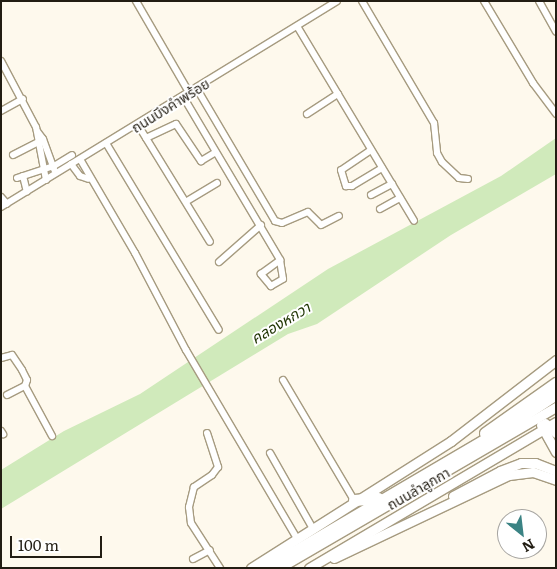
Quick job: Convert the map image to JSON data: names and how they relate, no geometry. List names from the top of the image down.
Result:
{
  "streets": {
    "main road": ["ถนนลำลูกกา"],
    "street": ["ถนนบึงคำพร้อย"]
  },
  "water": ["คลองหกวา"],
  "scale_bar": "100 m",
  "north": "bottom right"
}
